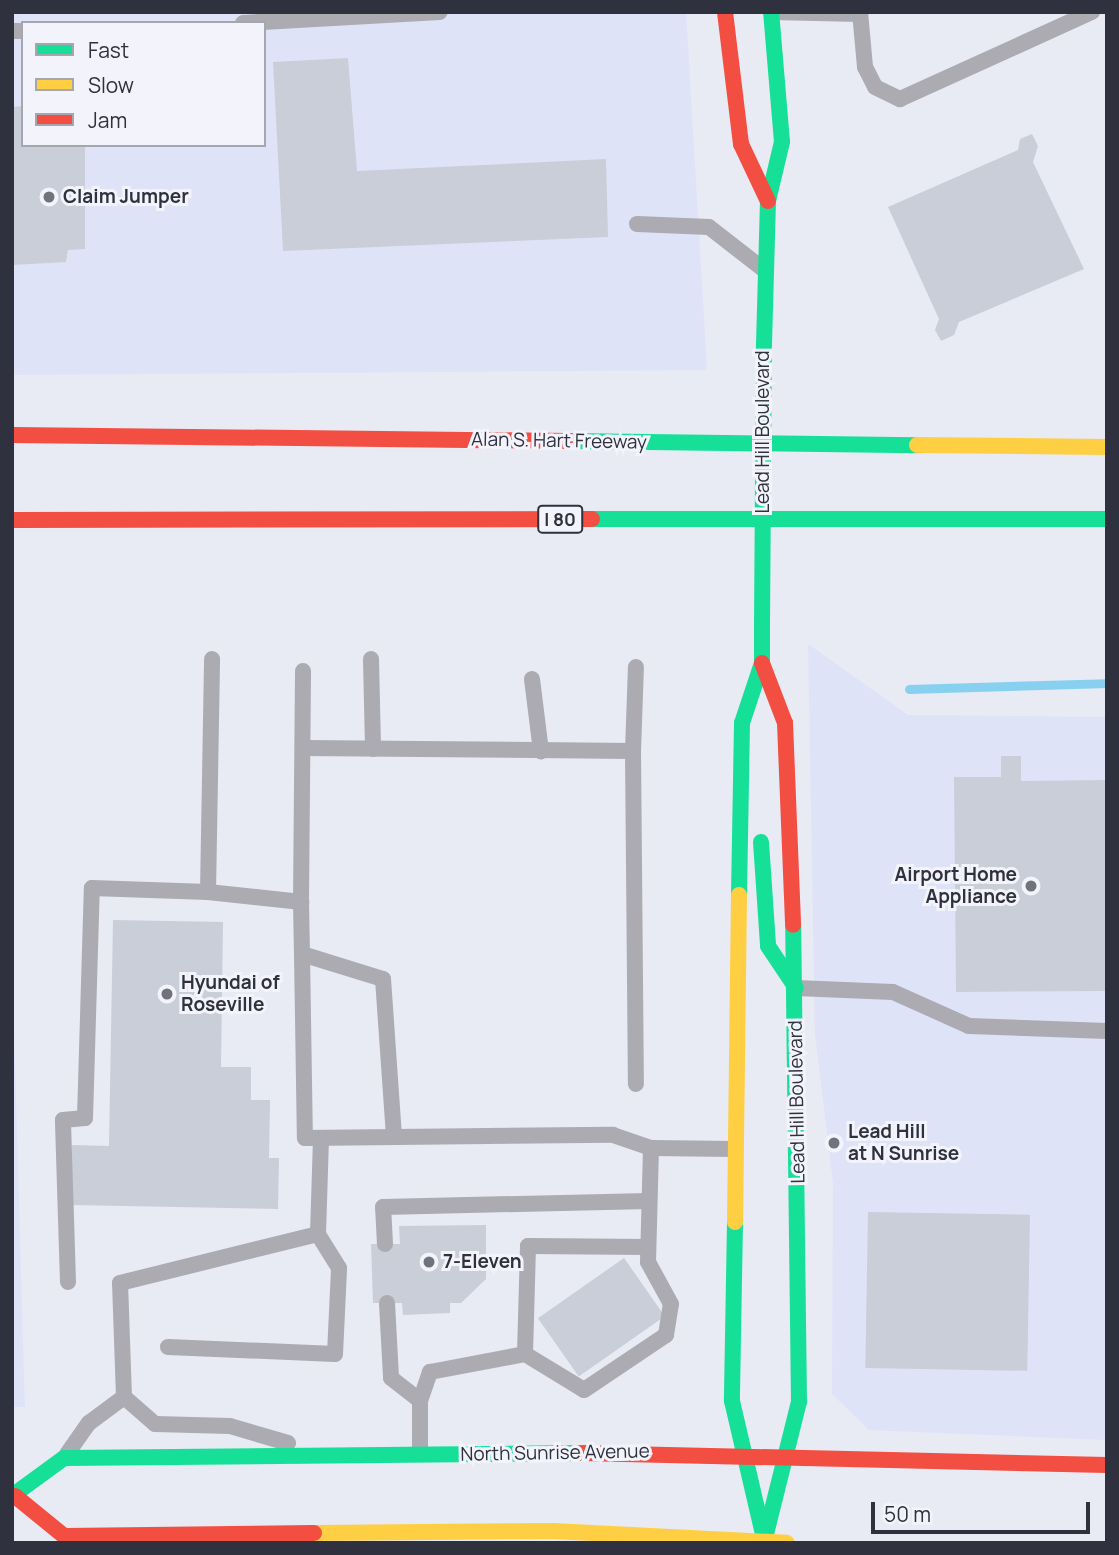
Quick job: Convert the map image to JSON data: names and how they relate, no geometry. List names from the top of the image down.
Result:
{
  "streets": {
    "main road": [
      "Lead Hill Boulevard",
      "Alan S. Hart Freeway",
      "I 80",
      "North Sunrise Avenue"
    ]
  },
  "crossings": [
    ["Lead Hill Boulevard", "North Sunrise Avenue"]
  ],
  "places": [
    "Claim Jumper",
    "Airport Home Appliance",
    "Hyundai of Roseville",
    "Lead Hill at N Sunrise",
    "7-Eleven"
  ],
  "legend": ["Fast", "Slow", "Jam"],
  "scale_bar": "50 m"
}
